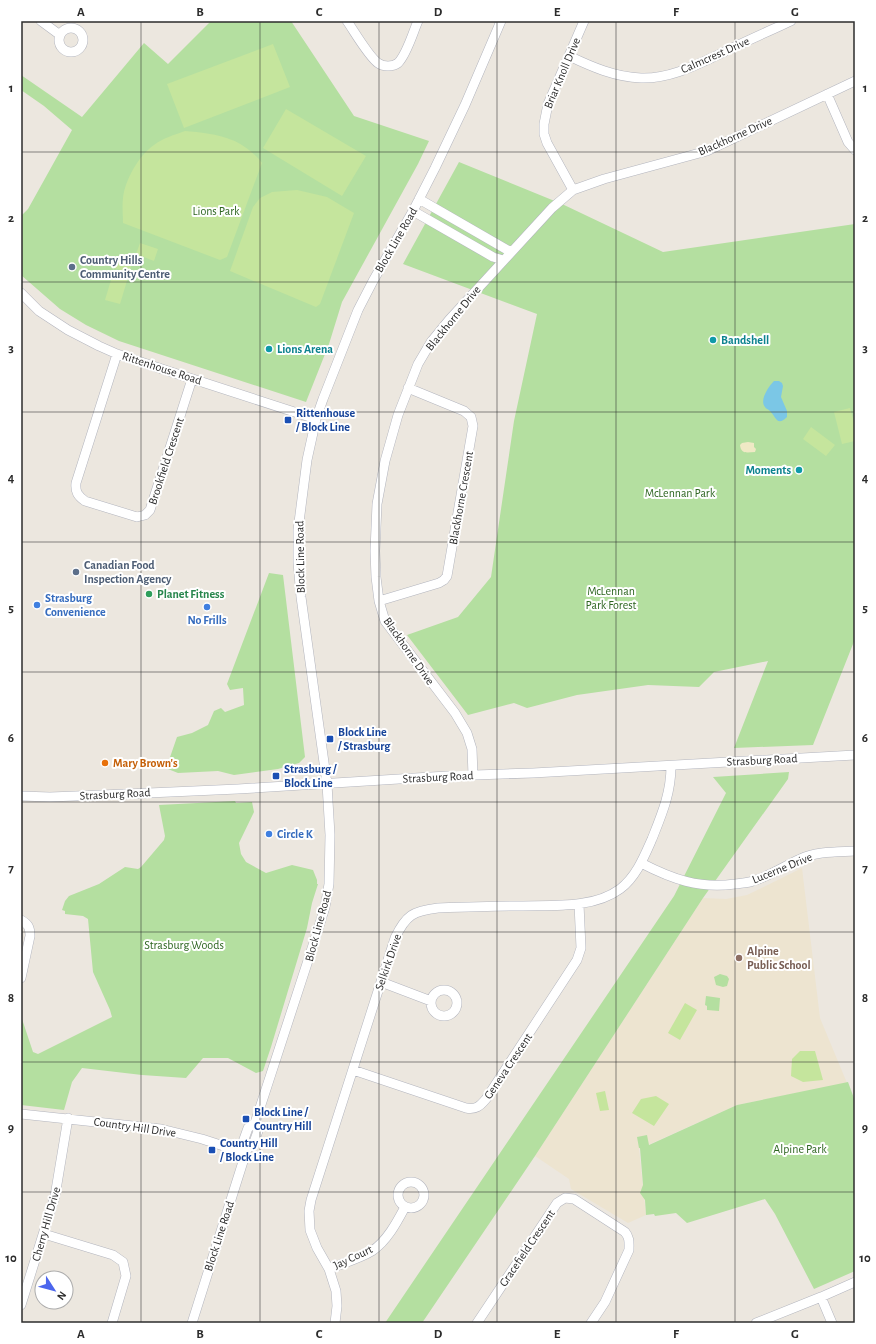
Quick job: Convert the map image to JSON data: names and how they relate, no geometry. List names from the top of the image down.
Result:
{
  "streets": {
    "street": [
      "Calmcrest Drive",
      "Briar Knoll Drive",
      "Blackhorne Drive",
      "Block Line Road",
      "Rittenhouse Road",
      "Brookfield Crescent",
      "Blackhorne Crescent",
      "Strasburg Road",
      "Lucerne Drive",
      "Selkirk Drive",
      "Geneva Crescent",
      "Country Hill Drive",
      "Cherry Hill Drive",
      "Gracefield Crescent",
      "Jay Court"
    ]
  },
  "crossings": [
    ["Calmcrest Drive", "Briar Knoll Drive"],
    ["Briar Knoll Drive", "Blackhorne Drive"],
    ["Blackhorne Drive", "Blackhorne Crescent"],
    ["Blackhorne Drive", "Strasburg Road"],
    ["Block Line Road", "Rittenhouse Road"],
    ["Block Line Road", "Strasburg Road"],
    ["Block Line Road", "Country Hill Drive"],
    ["Rittenhouse Road", "Brookfield Crescent"],
    ["Strasburg Road", "Selkirk Drive"],
    ["Lucerne Drive", "Selkirk Drive"],
    ["Selkirk Drive", "Geneva Crescent"],
    ["Selkirk Drive", "Jay Court"],
    ["Country Hill Drive", "Cherry Hill Drive"]
  ],
  "parks": [
    "Lions Park",
    "McLennan Park",
    "McLennan Park Forest",
    "Strasburg Woods",
    "Alpine Park"
  ],
  "places": {
    "other": [
      "Country Hills Community Centre",
      "Bandshell",
      "Lions Arena",
      "Moments",
      "Canadian Food Inspection Agency",
      "Planet Fitness",
      "Strasburg Convenience",
      "No Frills",
      "Mary Brown's",
      "Circle K",
      "Alpine Public School"
    ],
    "transit": [
      "Rittenhouse / Block Line",
      "Block Line / Strasburg",
      "Strasburg / Block Line",
      "Block Line / Country Hill",
      "Country Hill / Block Line"
    ]
  },
  "north": "bottom right",
  "grid": {
    "columns": [
      "A",
      "B",
      "C",
      "D",
      "E",
      "F",
      "G"
    ],
    "rows": [
      "1",
      "2",
      "3",
      "4",
      "5",
      "6",
      "7",
      "8",
      "9",
      "10"
    ]
  }
}
